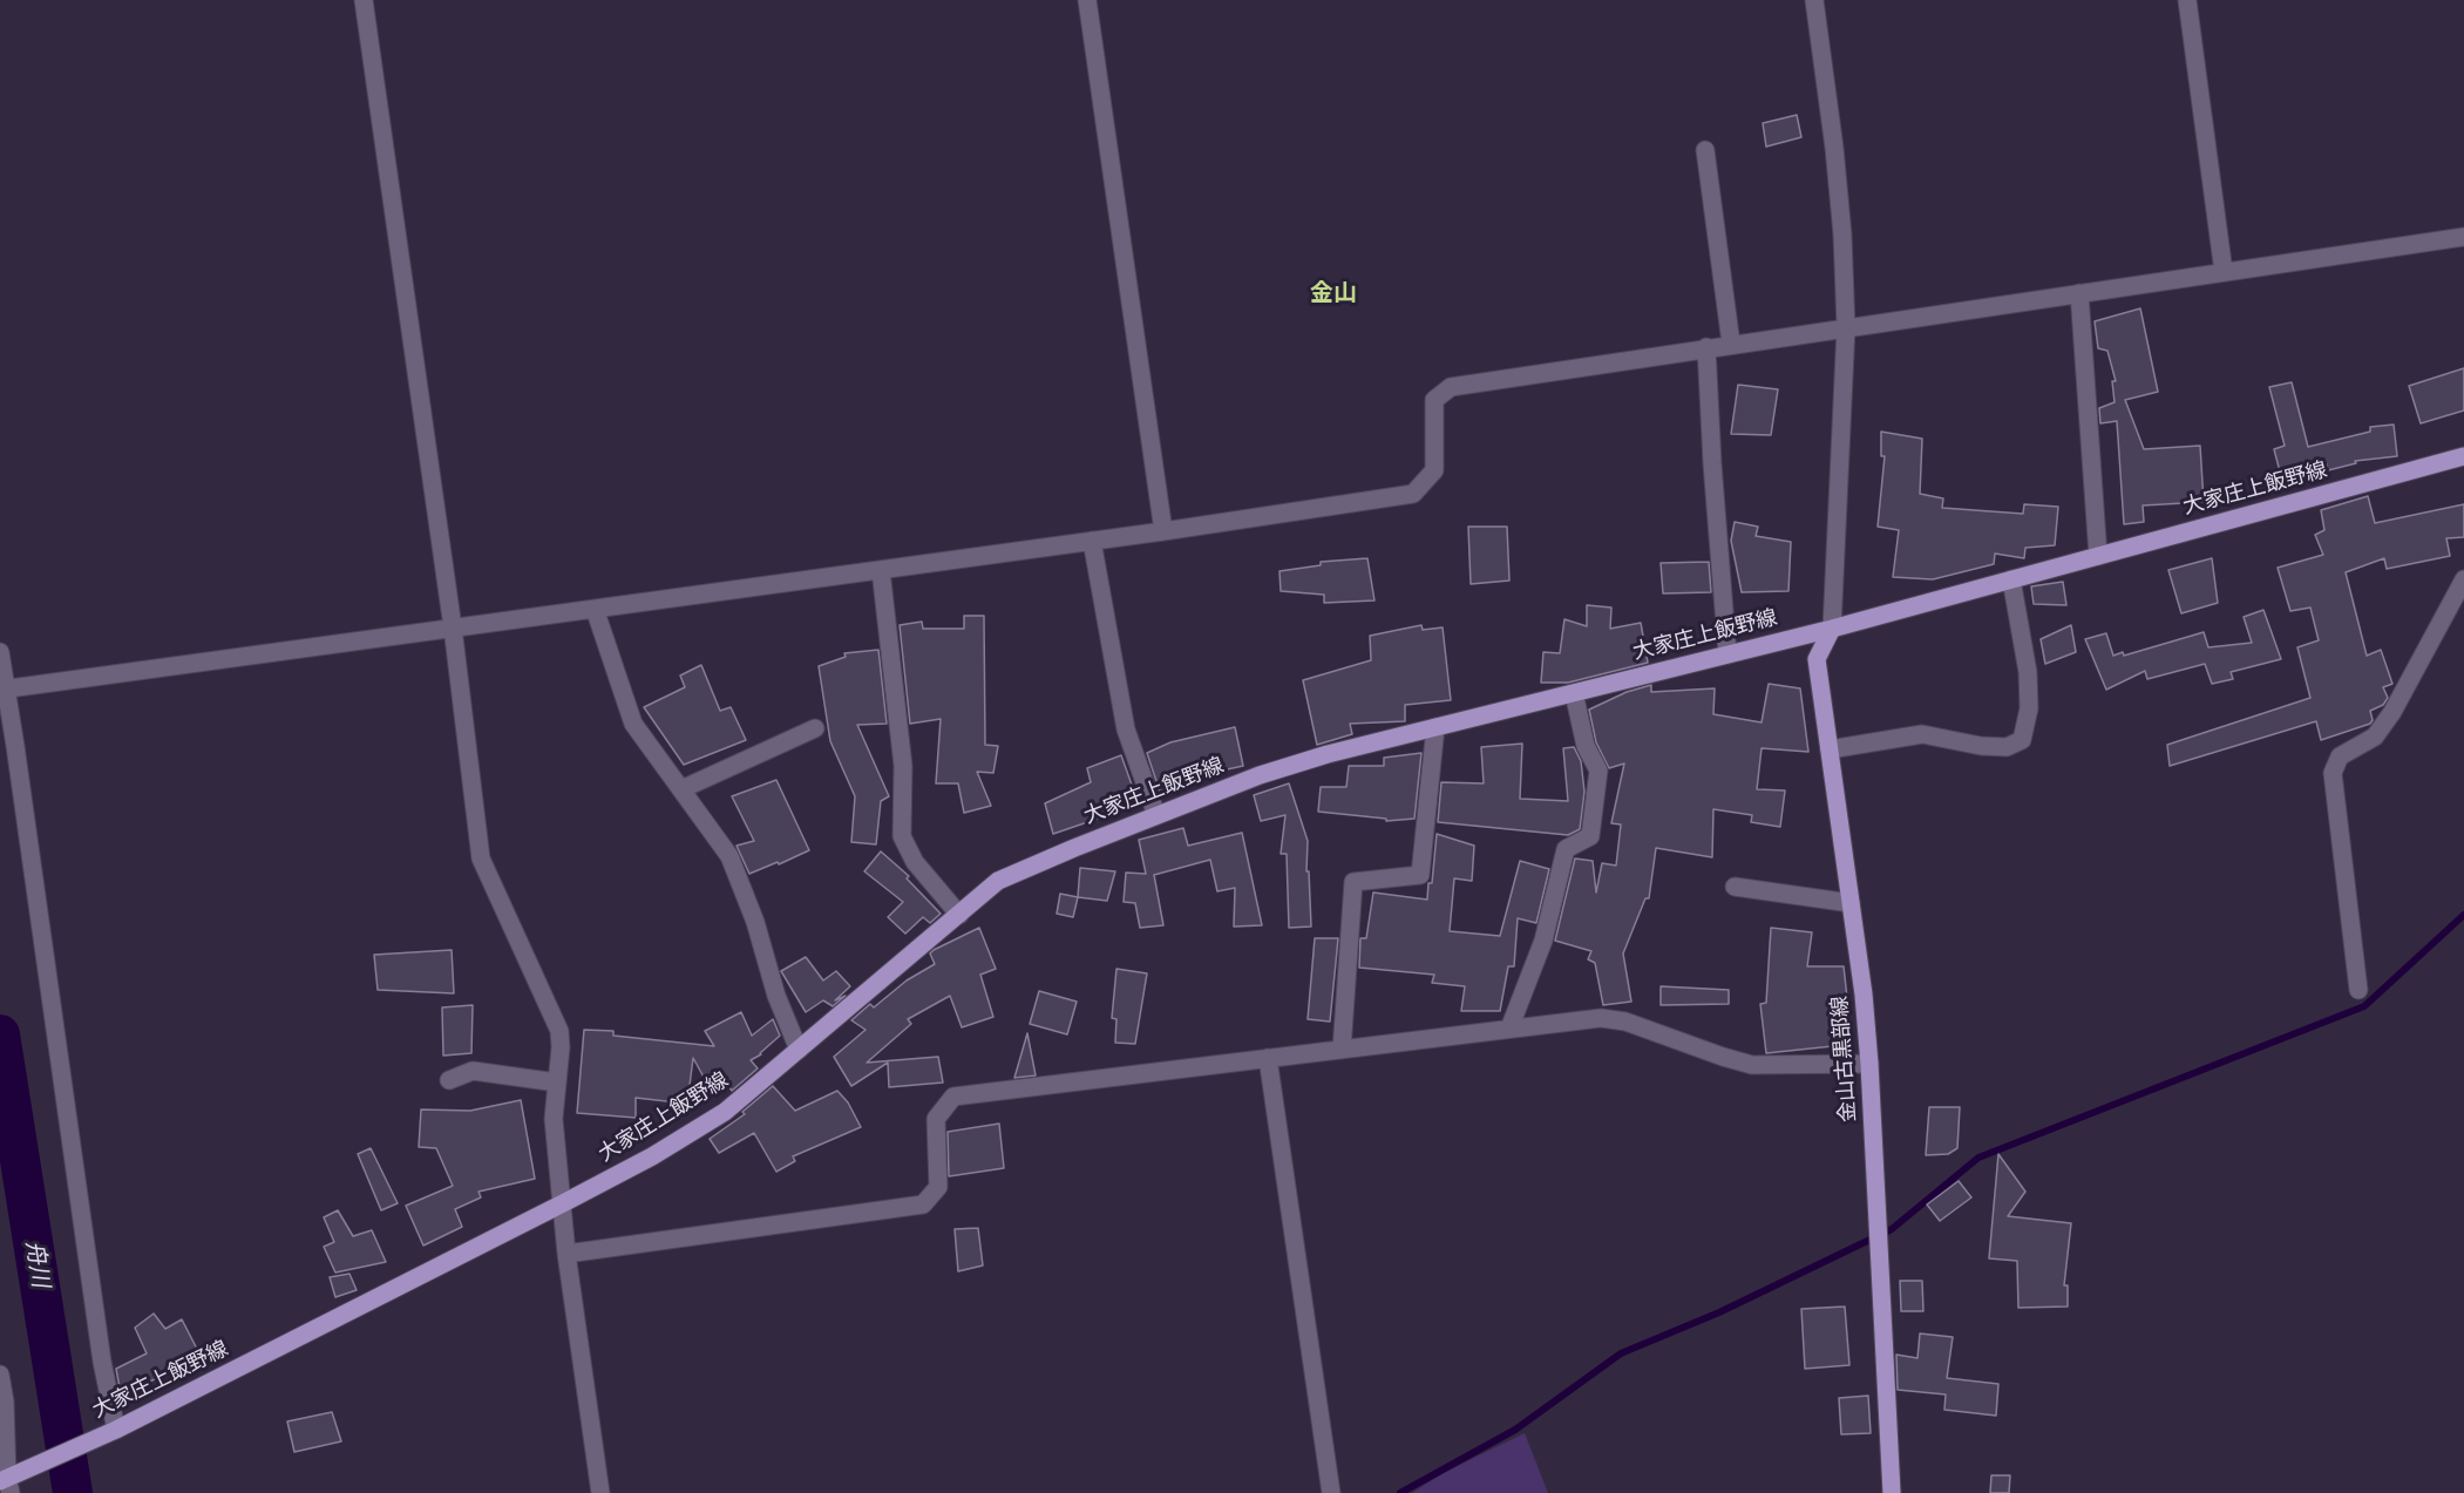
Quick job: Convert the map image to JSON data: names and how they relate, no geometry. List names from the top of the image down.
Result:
{
  "streets": {
    "main road": ["大家庄上飯野線", "金山古黒部線"]
  },
  "crossings": [
    ["大家庄上飯野線", "金山古黒部線"]
  ],
  "districts": ["金山"],
  "water": ["舟川"]
}
